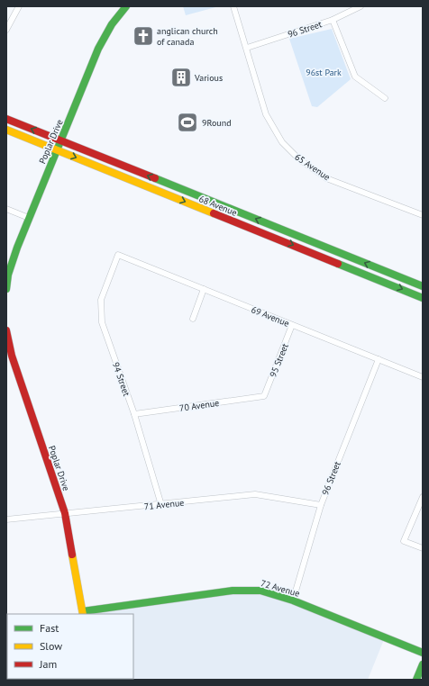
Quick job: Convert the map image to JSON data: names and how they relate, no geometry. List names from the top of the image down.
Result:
{
  "streets": {
    "street": [
      "96 Street",
      "Poplar Drive",
      "65 Avenue",
      "68 Avenue",
      "69 Avenue",
      "95 Street",
      "94 Street",
      "70 Avenue",
      "71 Avenue",
      "72 Avenue"
    ]
  },
  "crossings": [
    ["96 Street", "65 Avenue"],
    ["96 Street", "69 Avenue"],
    ["96 Street", "71 Avenue"],
    ["96 Street", "72 Avenue"],
    ["Poplar Drive", "68 Avenue"],
    ["Poplar Drive", "71 Avenue"],
    ["Poplar Drive", "72 Avenue"],
    ["69 Avenue", "95 Street"],
    ["69 Avenue", "94 Street"],
    ["95 Street", "70 Avenue"],
    ["94 Street", "70 Avenue"],
    ["94 Street", "71 Avenue"]
  ],
  "parks": ["96st Park"],
  "places": {
    "church": ["anglican church of canada"],
    "building": ["Various"],
    "sports": ["9Round"]
  },
  "legend": ["Fast", "Slow", "Jam"]
}
